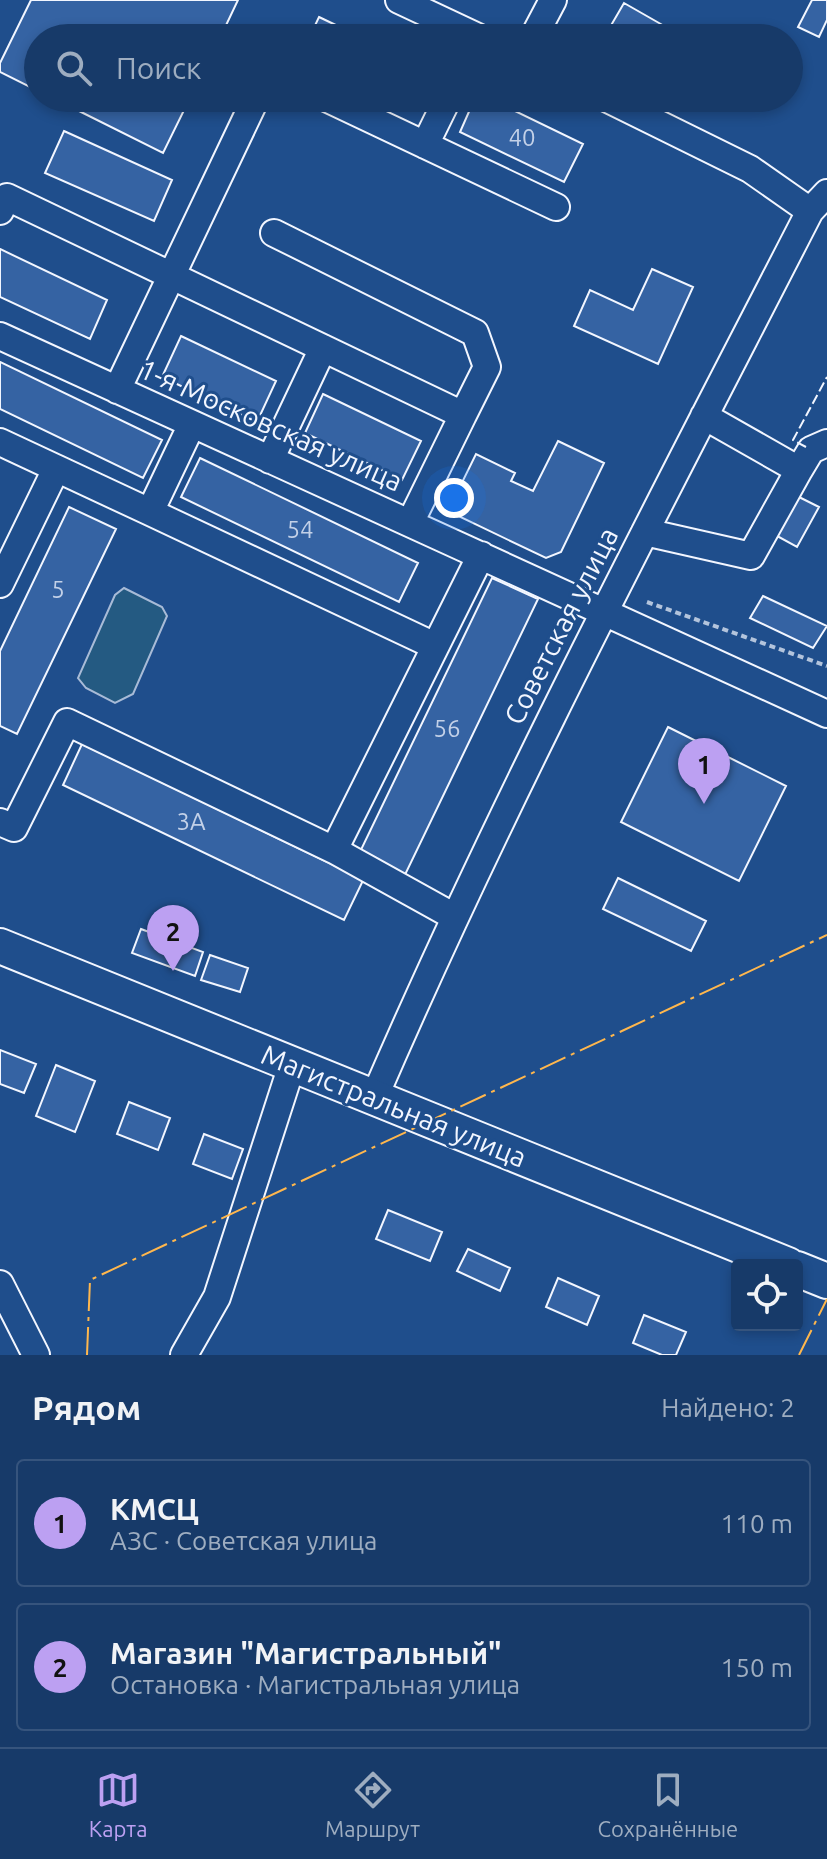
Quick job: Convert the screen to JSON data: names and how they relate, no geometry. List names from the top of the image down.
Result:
{
  "streets": {
    "main road": ["Магистральная улица"],
    "street": ["1-я Московская улица", "Советская улица"]
  },
  "crossings": [
    ["1-я Московская улица", "Советская улица"],
    ["Советская улица", "Магистральная улица"]
  ],
  "house_numbers": [
    "40",
    "54",
    "5",
    "56",
    "3А"
  ],
  "page": {
    "search": "Поиск",
    "pins": ["1", "2"],
    "heading": ["Рядом", "Найдено: 2"],
    "list": [
      {
        "mark": "1",
        "name": "КМСЦ",
        "note": "АЗС · Советская улица",
        "value": "110 m"
      },
      {
        "mark": "2",
        "name": "Магазин \"Магистральный\"",
        "note": "Остановка · Магистральная улица",
        "value": "150 m"
      }
    ],
    "nav": ["Карта", "Маршрут", "Сохранённые"]
  }
}
